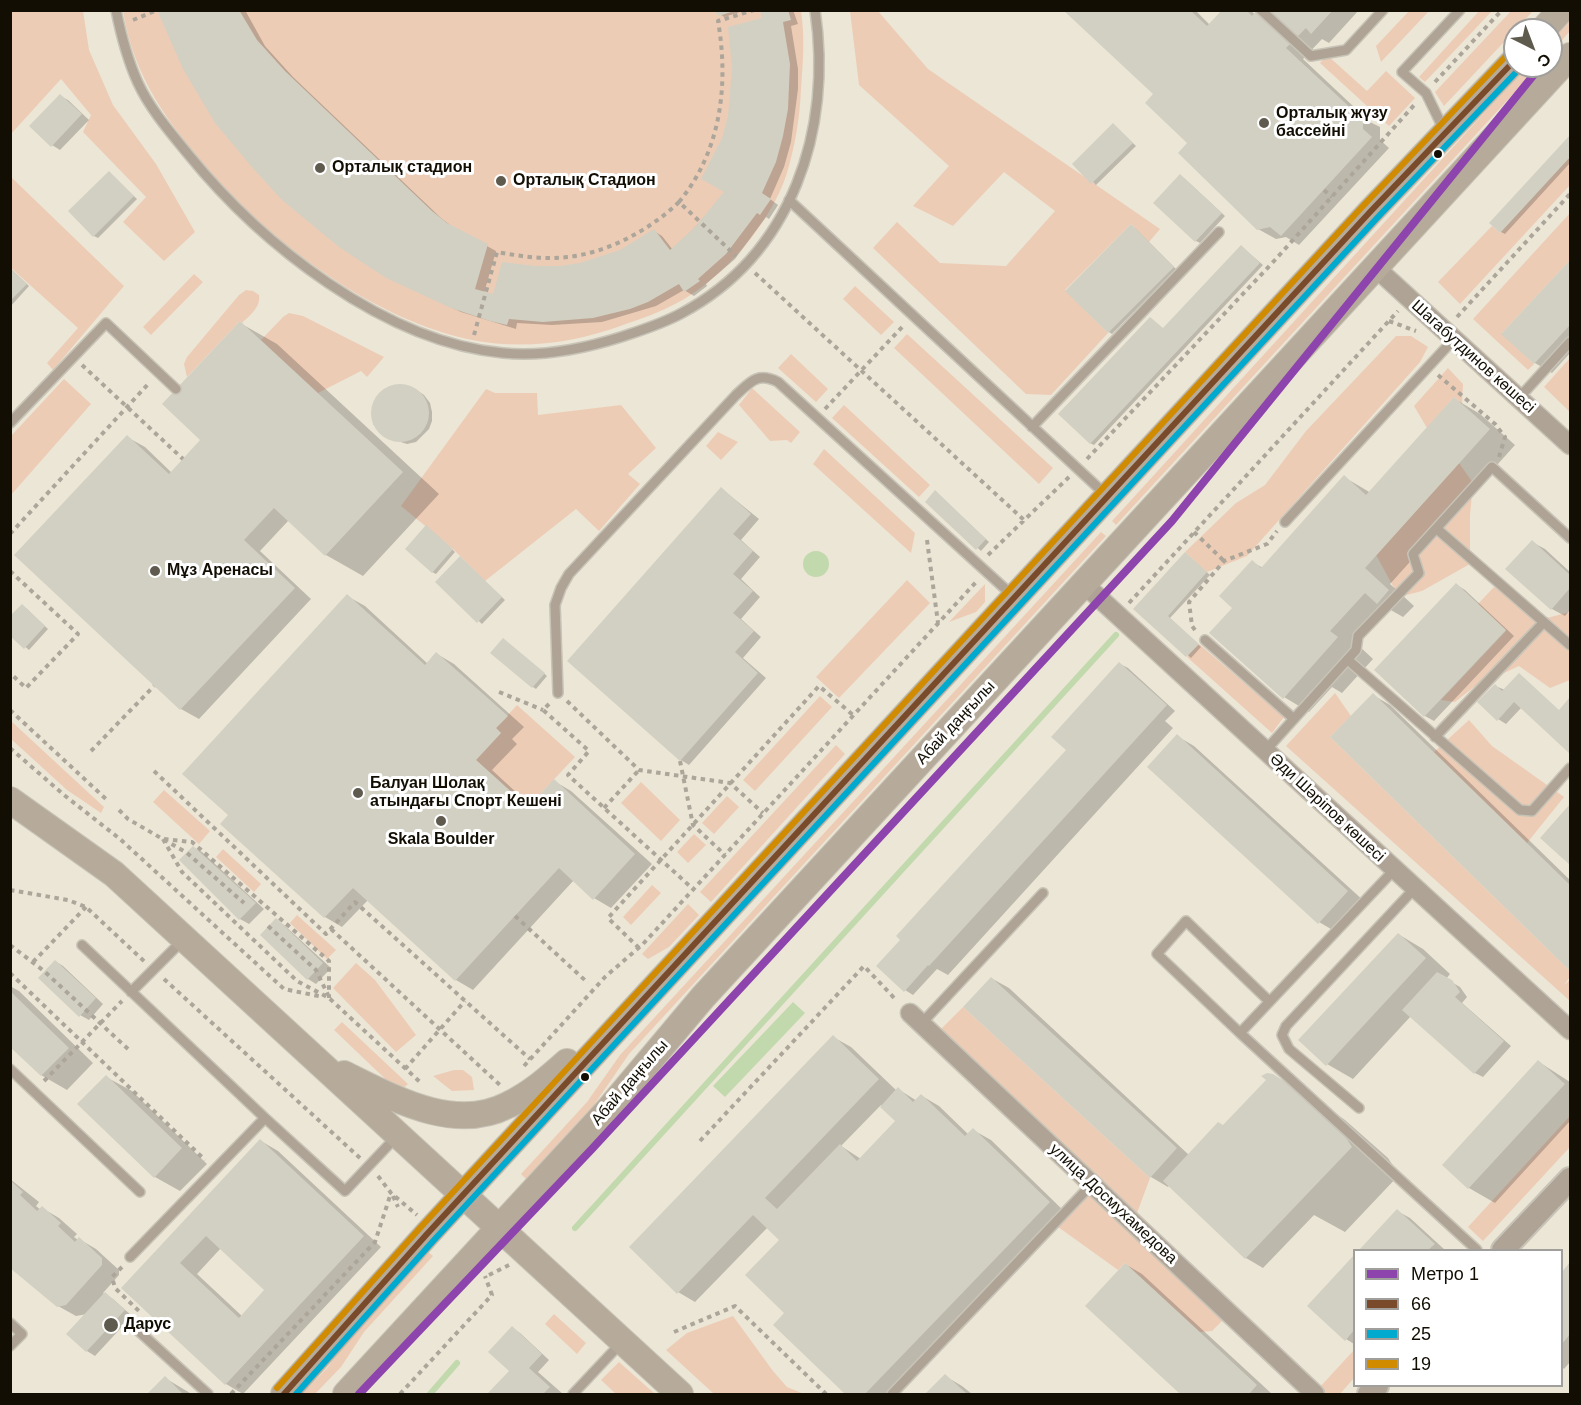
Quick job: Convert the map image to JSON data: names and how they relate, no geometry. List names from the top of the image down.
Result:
{
  "streets": {
    "main road": ["Абай даңғылы"],
    "street": ["Шагабутдинов көшесі", "Әди Шәріпов көшесі", "улица Досмухамедова"]
  },
  "crossings": [
    ["Шагабутдинов көшесі", "Абай даңғылы"],
    ["Абай даңғылы", "Әди Шәріпов көшесі"]
  ],
  "places": [
    "Орталық жүзу бассейні",
    "Орталық стадион",
    "Орталық Стадион",
    "Мұз Аренасы",
    "Балуан Шолақ атындағы Спорт Кешені",
    "Skala Boulder",
    "Дарус"
  ],
  "lines": [
    "transit line 19",
    "transit line 66",
    "metro line 1",
    "transit line 25"
  ],
  "legend": [
    "Метро 1",
    "66",
    "25",
    "19"
  ],
  "north": "bottom right"
}
